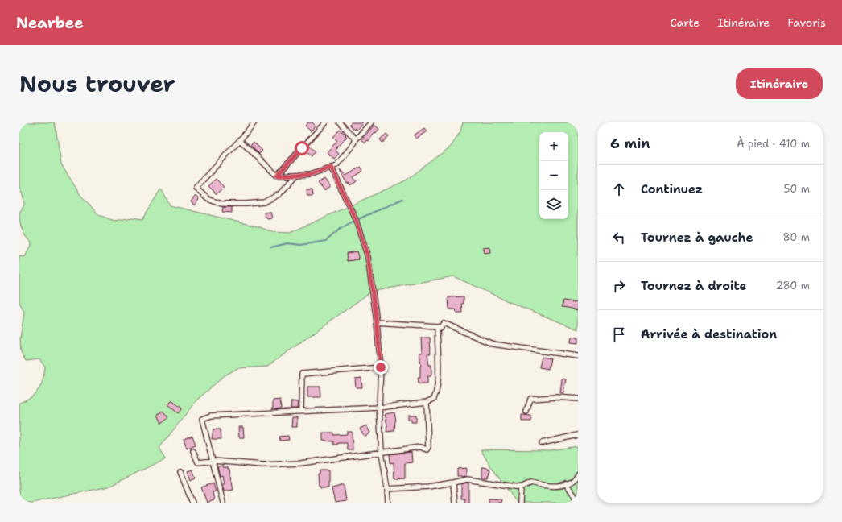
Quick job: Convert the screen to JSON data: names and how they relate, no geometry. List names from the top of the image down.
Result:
{
  "page": {
    "header": "Nearbee",
    "nav": ["Carte", "Itinéraire", "Favoris"],
    "title": "Nous trouver",
    "buttons": "Itinéraire",
    "heading": ["6 min", "À pied · 410 m"],
    "map_buttons": ["+", "−"],
    "list": [
      ["Continuez", "50 m"],
      ["Tournez à gauche", "80 m"],
      ["Tournez à droite", "280 m"],
      "Arrivée à destination"
    ]
  }
}
